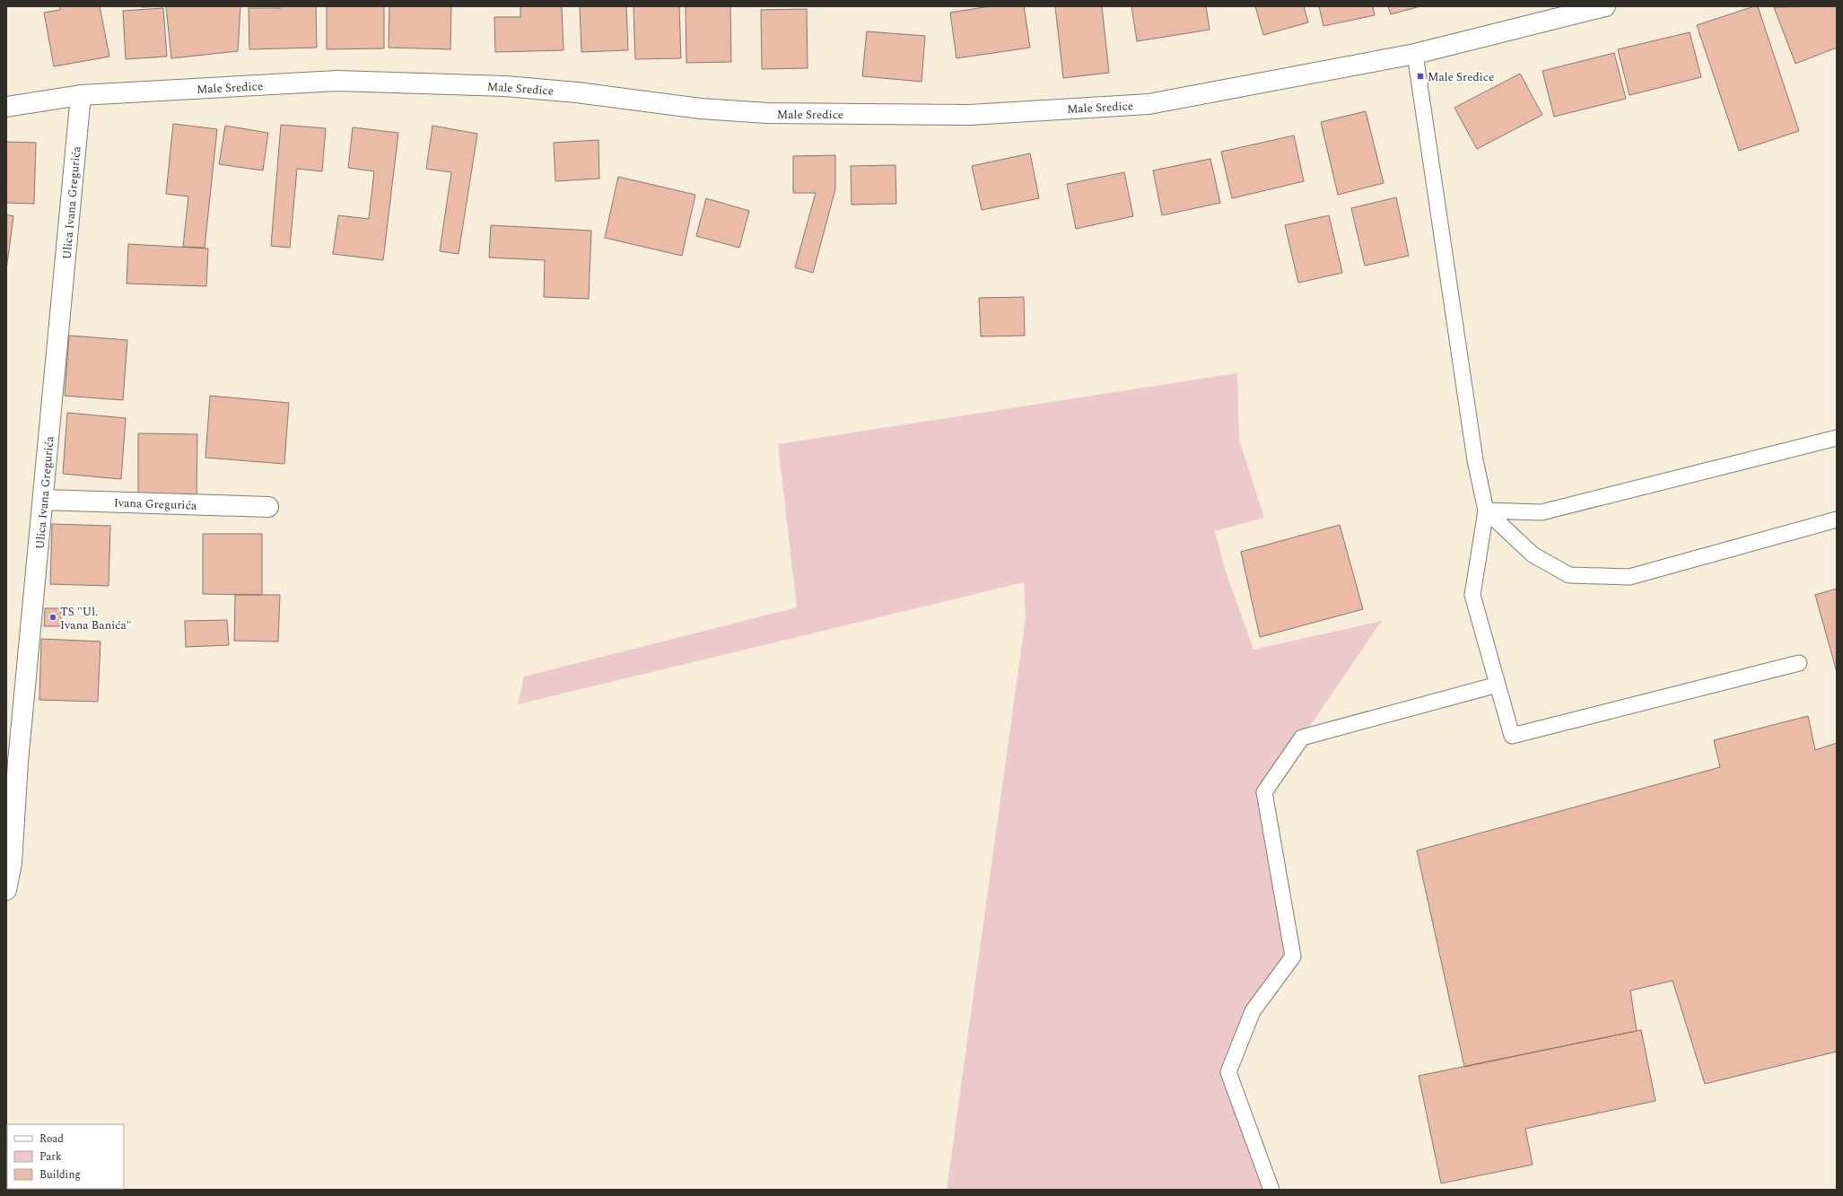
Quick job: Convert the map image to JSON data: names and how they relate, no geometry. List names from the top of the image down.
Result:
{
  "streets": {
    "street": ["Male Sredice", "Ulica Ivana Gregurića", "Ivana Gregurića"]
  },
  "crossings": [
    ["Male Sredice", "Ulica Ivana Gregurića"],
    ["Ulica Ivana Gregurića", "Ivana Gregurića"]
  ],
  "places": {
    "transit": ["Male Sredice"],
    "other": ["TS \"Ul. Ivana Banića\""]
  },
  "legend": ["Road", "Park", "Building"]
}
